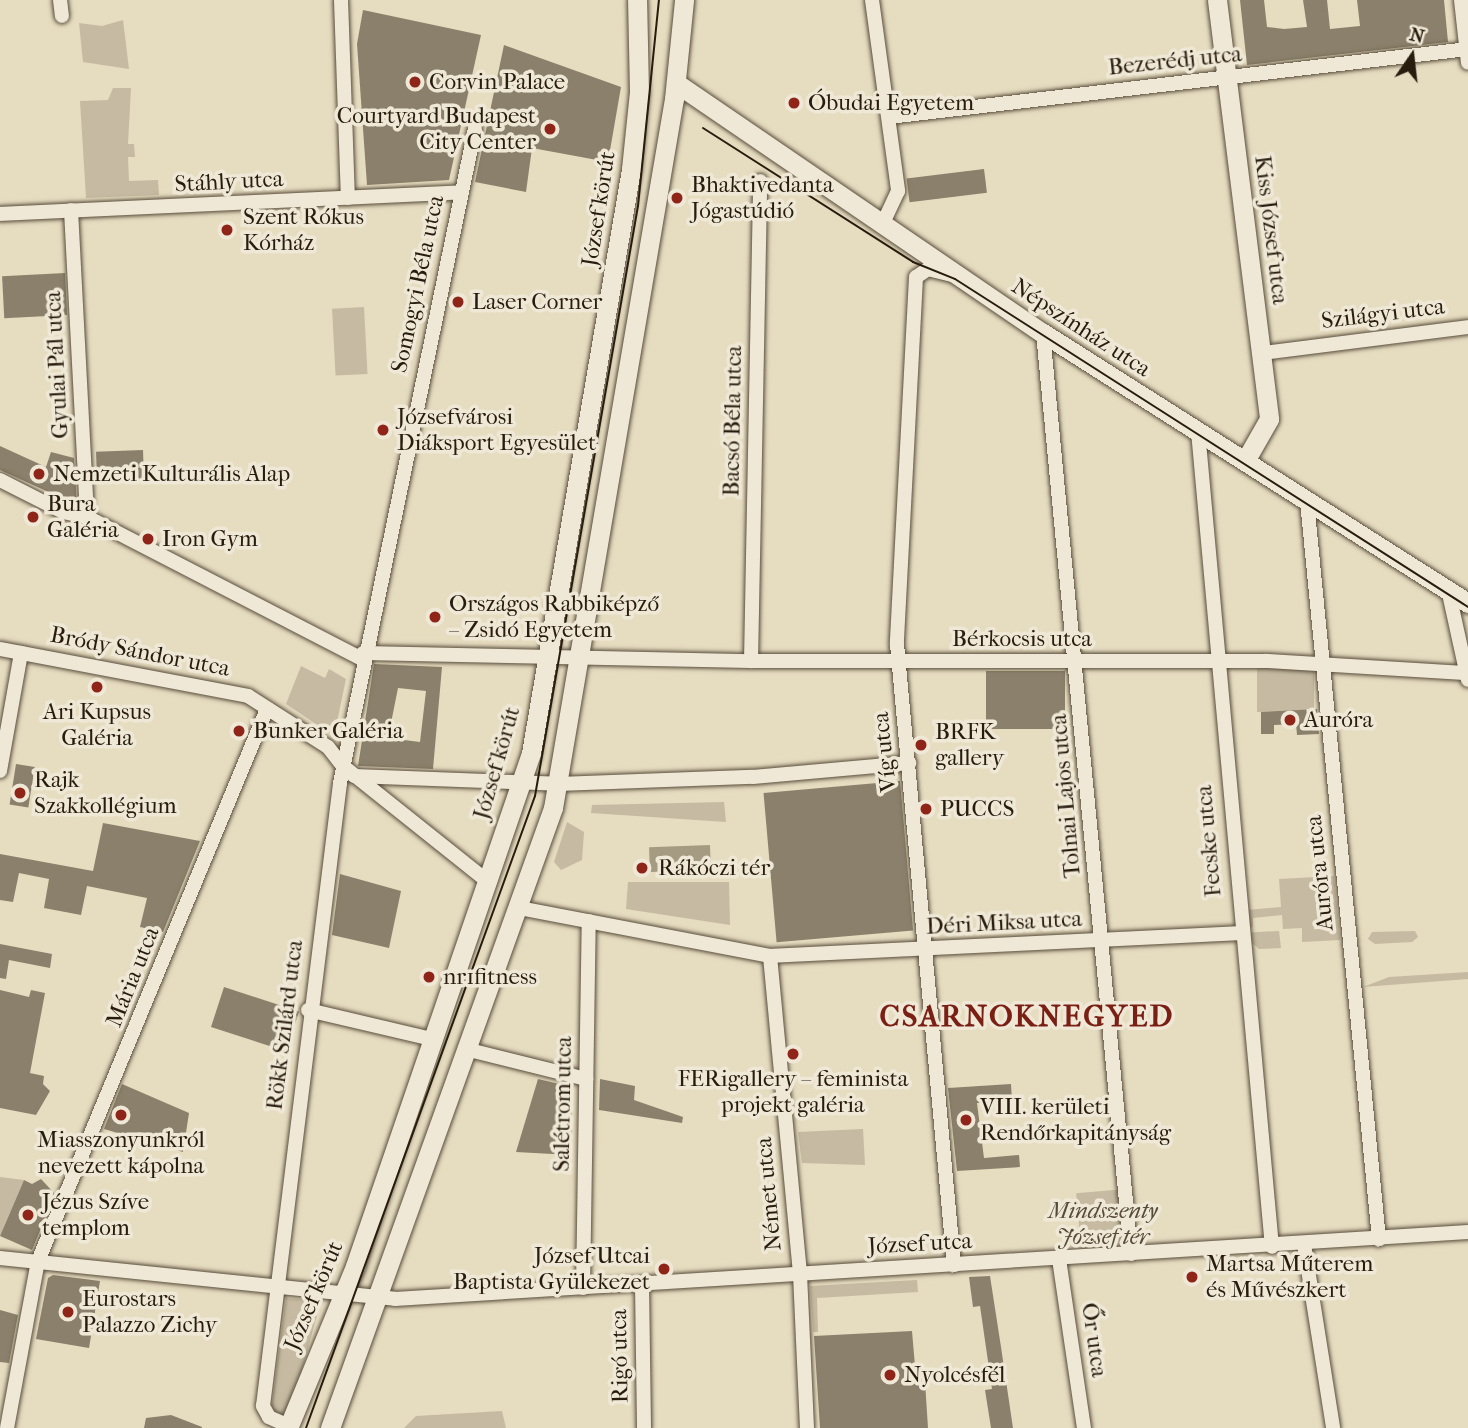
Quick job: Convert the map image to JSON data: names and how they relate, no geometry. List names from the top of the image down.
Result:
{
  "streets": {
    "main road": ["József körút", "Kiss József utca", "Népszínház utca"],
    "street": [
      "Bezerédj utca",
      "Stáhly utca",
      "Somogyi Béla utca",
      "Szilágyi utca",
      "Gyulai Pál utca",
      "Bacsó Béla utca",
      "Bérkocsis utca",
      "Bródy Sándor utca",
      "Víg utca",
      "Tolnai Lajos utca",
      "Fecske utca",
      "Auróra utca",
      "Déri Miksa utca",
      "Mária utca",
      "Rökk Szilárd utca",
      "Salétrom utca",
      "Német utca",
      "József utca",
      "Őr utca",
      "Rigó utca"
    ]
  },
  "crossings": [
    ["Bezerédj utca", "Kiss József utca"],
    ["Stáhly utca", "Somogyi Béla utca"],
    ["Stáhly utca", "Gyulai Pál utca"],
    ["József körút", "Bérkocsis utca"],
    ["József körút", "Bródy Sándor utca"],
    ["József körút", "Rökk Szilárd utca"],
    ["József körút", "József utca"],
    ["Kiss József utca", "Szilágyi utca"],
    ["Kiss József utca", "Népszínház utca"],
    ["Somogyi Béla utca", "Bérkocsis utca"],
    ["Somogyi Béla utca", "Bródy Sándor utca"],
    ["Somogyi Béla utca", "Rökk Szilárd utca"],
    ["Népszínház utca", "Víg utca"],
    ["Népszínház utca", "Tolnai Lajos utca"],
    ["Népszínház utca", "Fecske utca"],
    ["Népszínház utca", "Auróra utca"],
    ["Bacsó Béla utca", "Bérkocsis utca"],
    ["Bérkocsis utca", "Víg utca"],
    ["Bérkocsis utca", "Tolnai Lajos utca"],
    ["Bérkocsis utca", "Fecske utca"],
    ["Bérkocsis utca", "Auróra utca"],
    ["Bródy Sándor utca", "Mária utca"],
    ["Bródy Sándor utca", "Rökk Szilárd utca"],
    ["Víg utca", "Déri Miksa utca"],
    ["Víg utca", "József utca"],
    ["Tolnai Lajos utca", "Déri Miksa utca"],
    ["Tolnai Lajos utca", "József utca"],
    ["Fecske utca", "Déri Miksa utca"],
    ["Fecske utca", "József utca"],
    ["Auróra utca", "József utca"],
    ["Déri Miksa utca", "Német utca"],
    ["Mária utca", "József utca"],
    ["Rökk Szilárd utca", "József utca"],
    ["Salétrom utca", "József utca"],
    ["Német utca", "József utca"],
    ["József utca", "Őr utca"],
    ["József utca", "Rigó utca"]
  ],
  "districts": ["CSARNOKNEGYED"],
  "parks": ["Mindszenty József tér"],
  "places": [
    "Corvin Palace",
    "Óbudai Egyetem",
    "Courtyard Budapest City Center",
    "Bhaktivedanta Jógastúdió",
    "Szent Rókus Kórház",
    "Laser Corner",
    "Józsefvárosi Diáksport Egyesület",
    "Nemzeti Kulturális Alap",
    "Bura Galéria",
    "Iron Gym",
    "Országos Rabbiképző – Zsidó Egyetem",
    "Ari Kupsus Galéria",
    "Auróra",
    "Bunker Galéria",
    "BRFK gallery",
    "Rajk Szakkollégium",
    "PUCCS",
    "Rákóczi tér",
    "nr1fitness",
    "FERigallery – feminista projekt galéria",
    "Miasszonyunkról nevezett kápolna",
    "VIII. kerületi Rendőrkapitányság",
    "Jézus Szíve templom",
    "József Utcai Baptista Gyülekezet",
    "Martsa Műterem és Művészkert",
    "Eurostars Palazzo Zichy",
    "Nyolcésfél"
  ],
  "north": "top"
}
